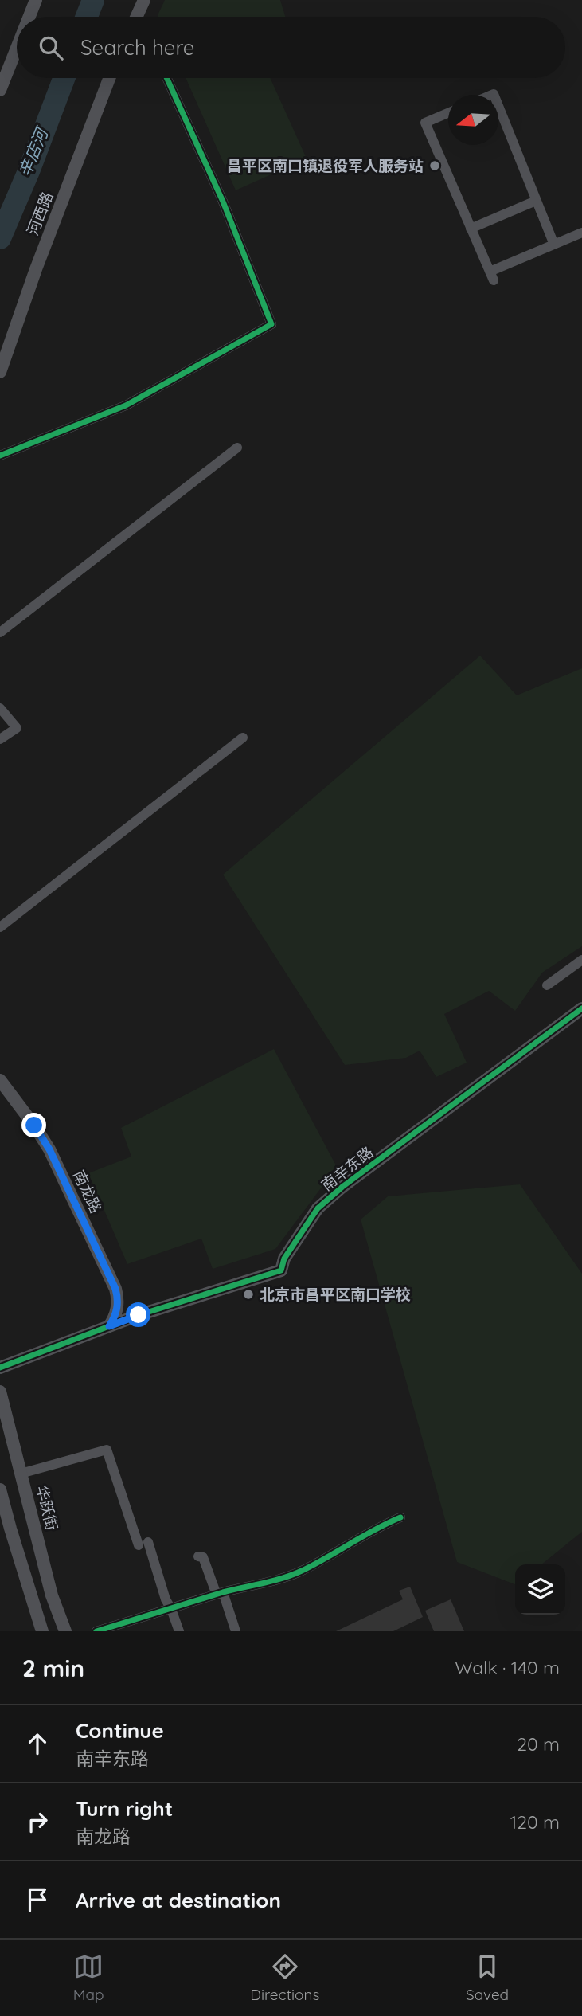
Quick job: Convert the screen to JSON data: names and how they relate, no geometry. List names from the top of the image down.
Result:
{
  "streets": {
    "street": [
      "河西路",
      "南辛东路",
      "南龙路",
      "华跃街"
    ]
  },
  "crossings": [
    ["南辛东路", "南龙路"]
  ],
  "water": ["辛店河"],
  "places": ["昌平区南口镇退役军人服务站", "北京市昌平区南口学校"],
  "north": "left",
  "page": {
    "search": "Search here",
    "heading": ["2 min", "Walk · 140 m"],
    "list": [
      ["Continue", "南辛东路", "20 m"],
      ["Turn right", "南龙路", "120 m"],
      "Arrive at destination"
    ],
    "nav": ["Map", "Directions", "Saved"]
  }
}
